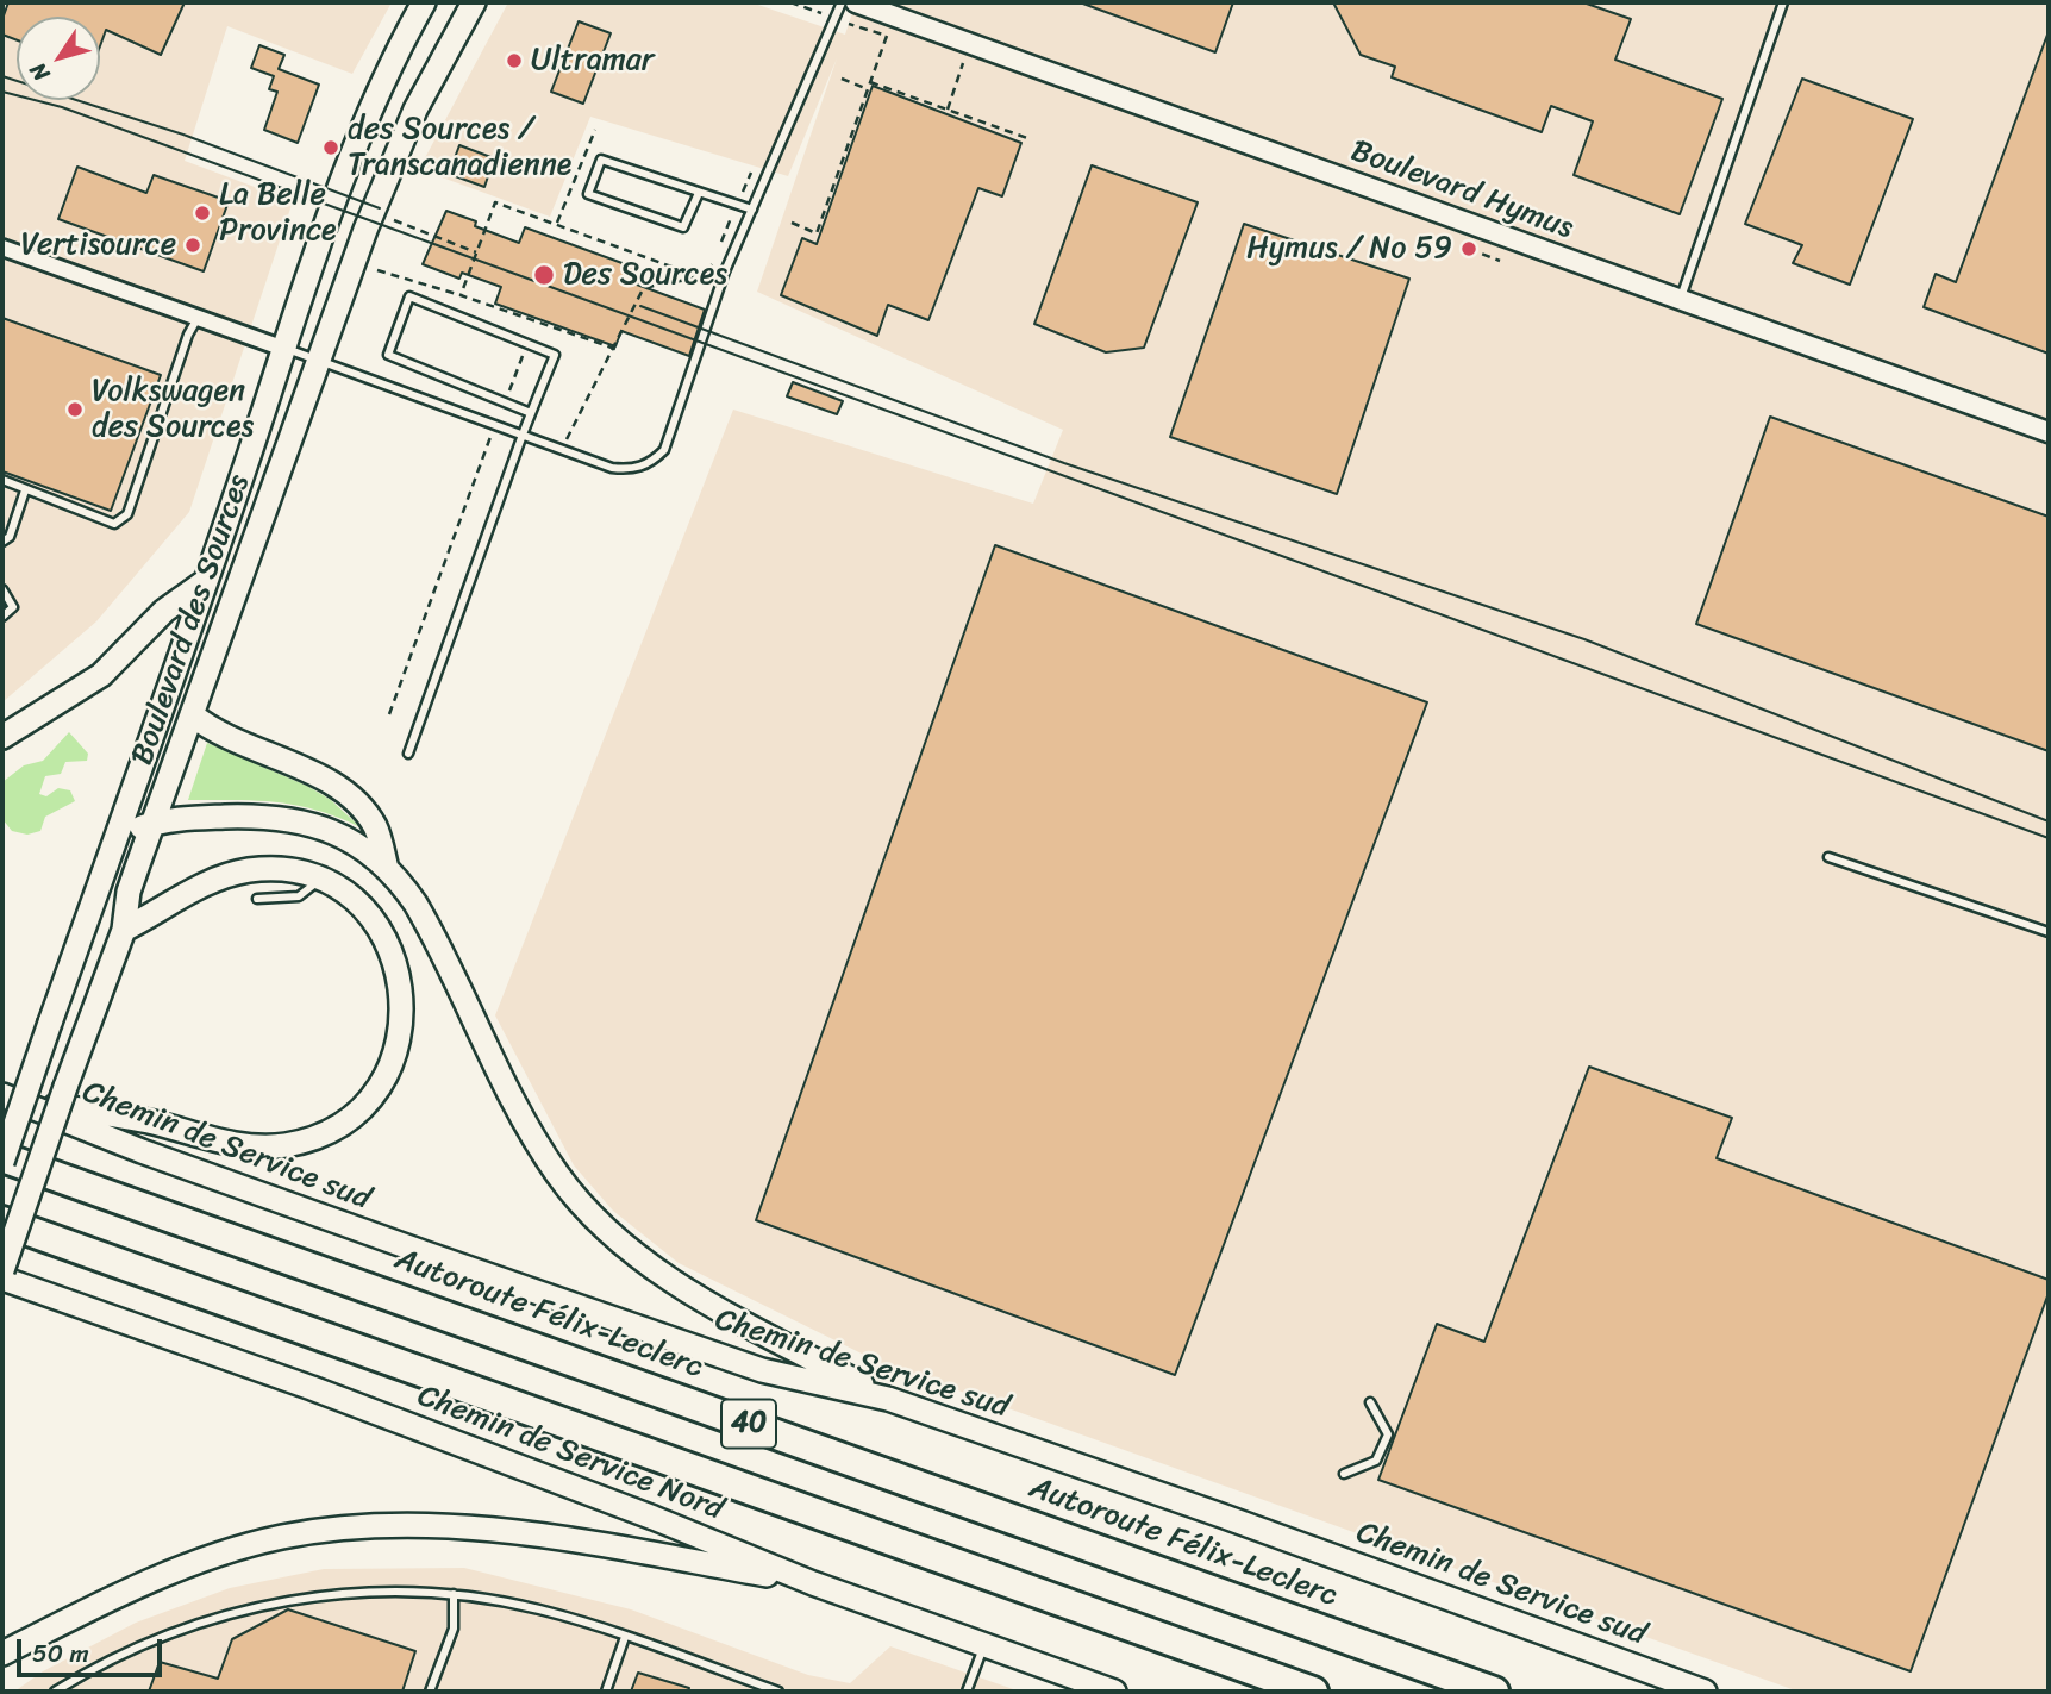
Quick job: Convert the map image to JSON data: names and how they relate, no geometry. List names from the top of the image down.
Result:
{
  "streets": {
    "highway": ["Autoroute Félix-Leclerc", "40"],
    "main road": ["Boulevard des Sources", "Chemin de Service sud", "Chemin de Service Nord"],
    "street": ["Boulevard Hymus"]
  },
  "crossings": [
    ["Boulevard des Sources", "Autoroute Félix-Leclerc"]
  ],
  "places": [
    "Ultramar",
    "des Sources / Transcanadienne",
    "La Belle Province",
    "Vertisource",
    "Hymus / No 59",
    "Des Sources",
    "Volkswagen des Sources"
  ],
  "scale_bar": "50 m",
  "north": "bottom left"
}
